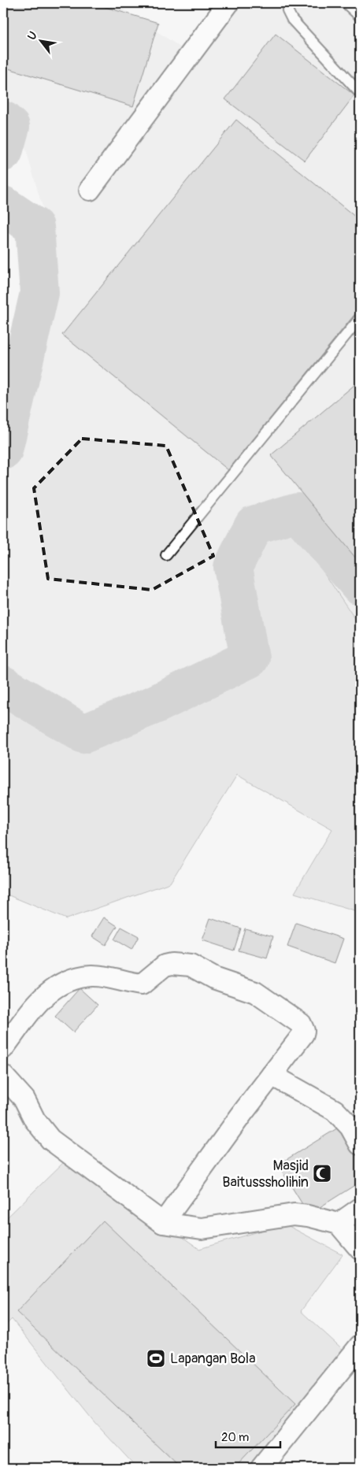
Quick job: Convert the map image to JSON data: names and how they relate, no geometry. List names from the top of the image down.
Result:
{
  "places": {
    "mosque": ["Masjid Baitusssholihin"],
    "sports": ["Lapangan Bola"]
  },
  "scale_bar": "20 m",
  "north": "top left"
}
